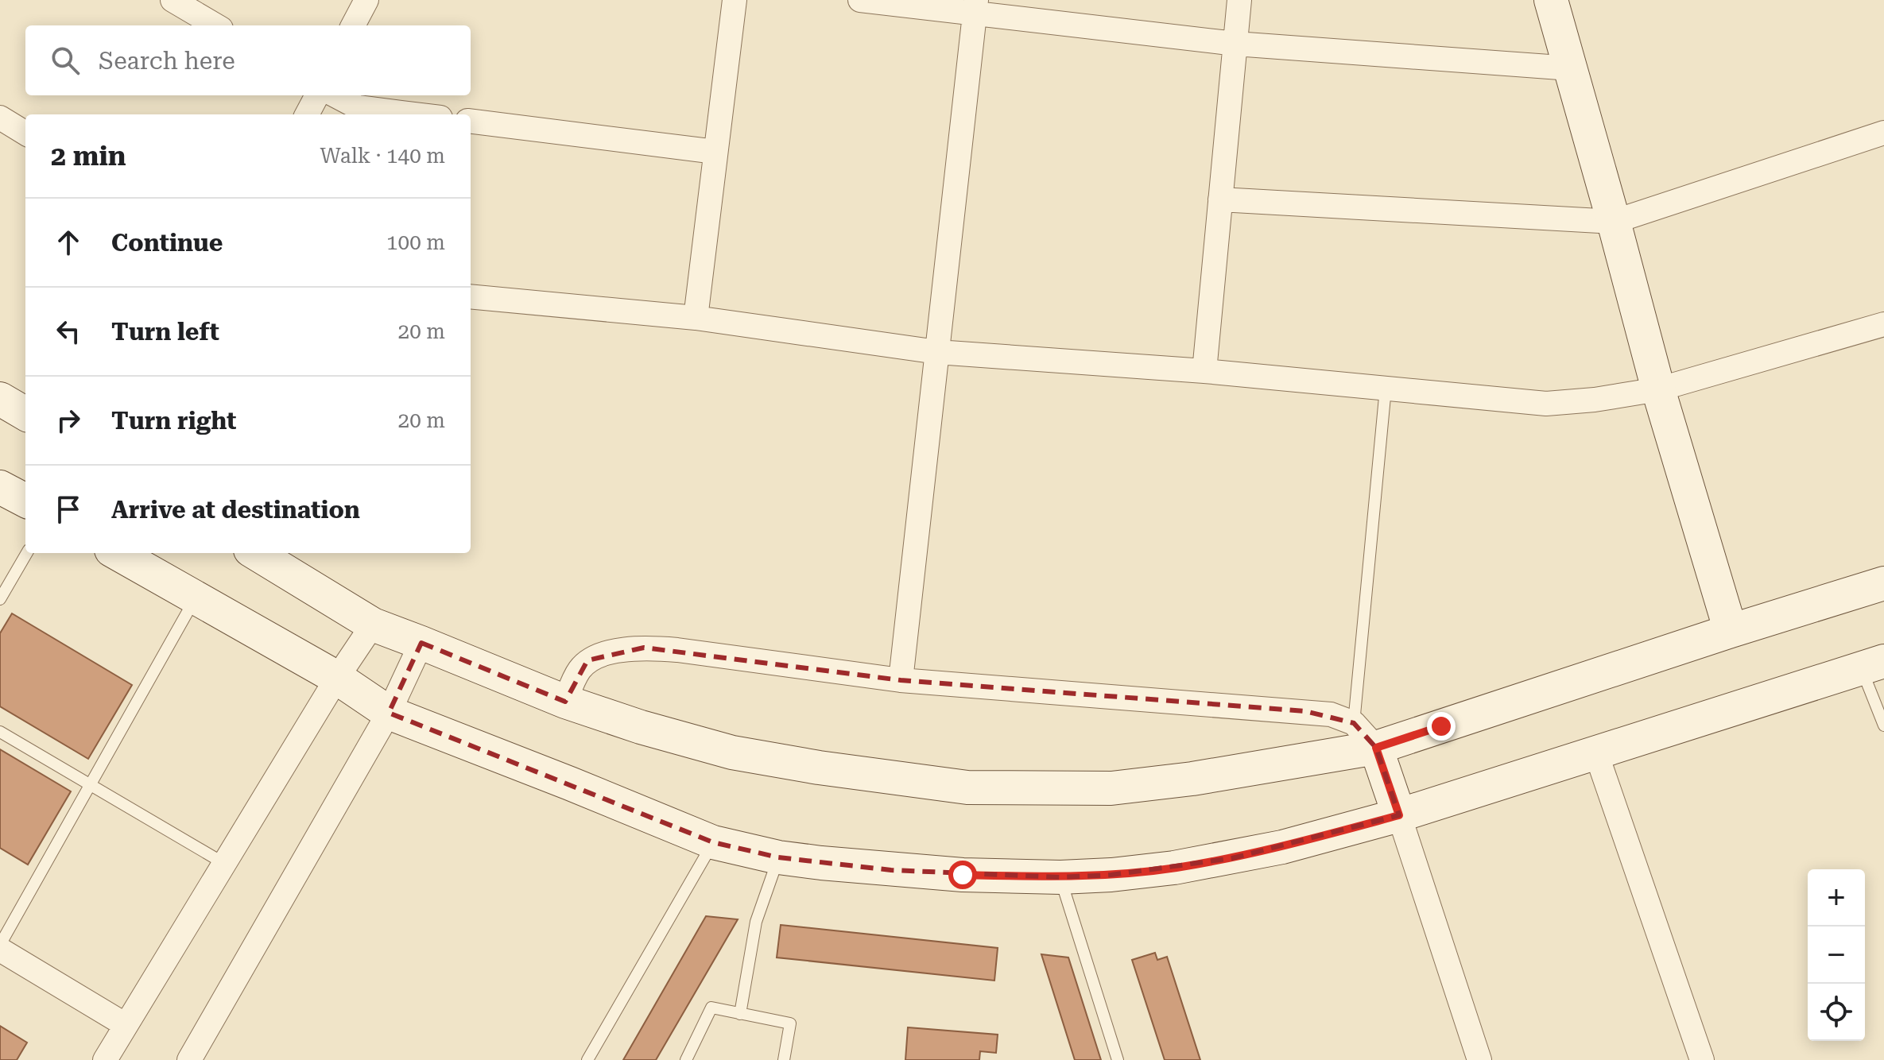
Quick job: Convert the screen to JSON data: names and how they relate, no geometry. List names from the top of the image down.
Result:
{
  "page": {
    "search": "Search here",
    "heading": ["2 min", "Walk · 140 m"],
    "list": [
      ["Continue", "100 m"],
      ["Turn left", "20 m"],
      ["Turn right", "20 m"],
      "Arrive at destination"
    ],
    "map_buttons": ["+", "−"]
  }
}
